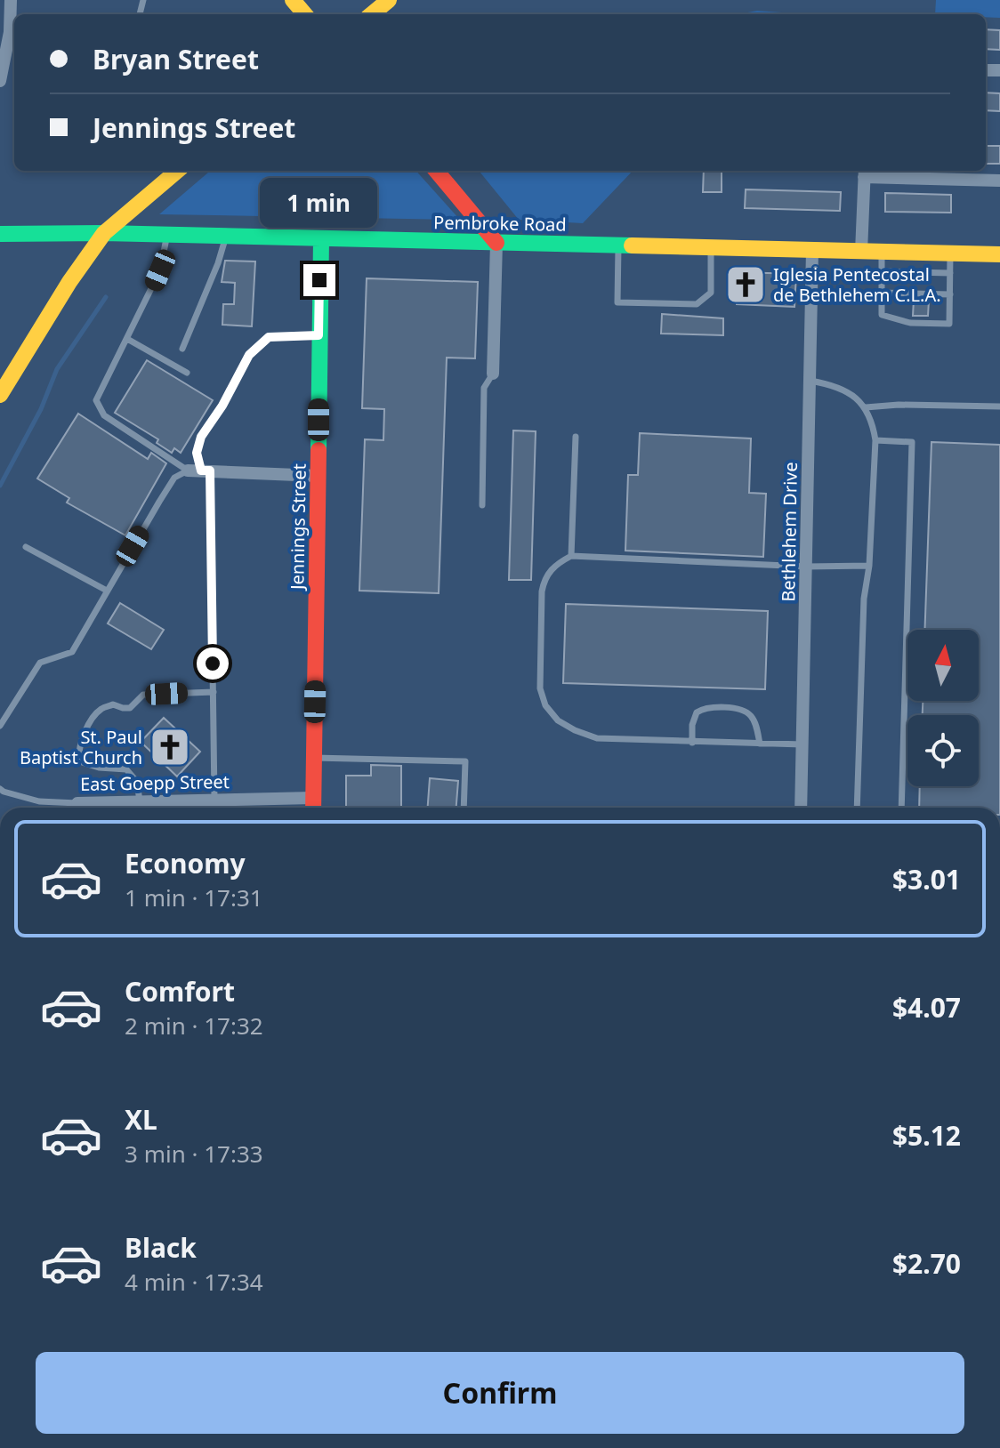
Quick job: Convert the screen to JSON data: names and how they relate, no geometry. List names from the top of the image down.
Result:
{
  "streets": {
    "main road": ["Pembroke Road", "Jennings Street"],
    "street": ["Bethlehem Drive", "East Goepp Street"]
  },
  "crossings": [
    ["Pembroke Road", "Jennings Street"],
    ["Pembroke Road", "Bethlehem Drive"],
    ["Jennings Street", "East Goepp Street"]
  ],
  "places": {
    "church": ["Iglesia Pentecostal de Bethlehem C.L.A.", "St. Paul Baptist Church"]
  },
  "north": "top",
  "page": {
    "banner": ["Bryan Street", "Jennings Street"],
    "bubble": "1 min",
    "list": [
      {
        "name": "Economy",
        "note": "1 min · 17:31",
        "value": "$3.01"
      },
      {
        "name": "Comfort",
        "note": "2 min · 17:32",
        "value": "$4.07"
      },
      {
        "name": "XL",
        "note": "3 min · 17:33",
        "value": "$5.12"
      },
      {
        "name": "Black",
        "note": "4 min · 17:34",
        "value": "$2.70"
      }
    ],
    "buttons": "Confirm"
  }
}
